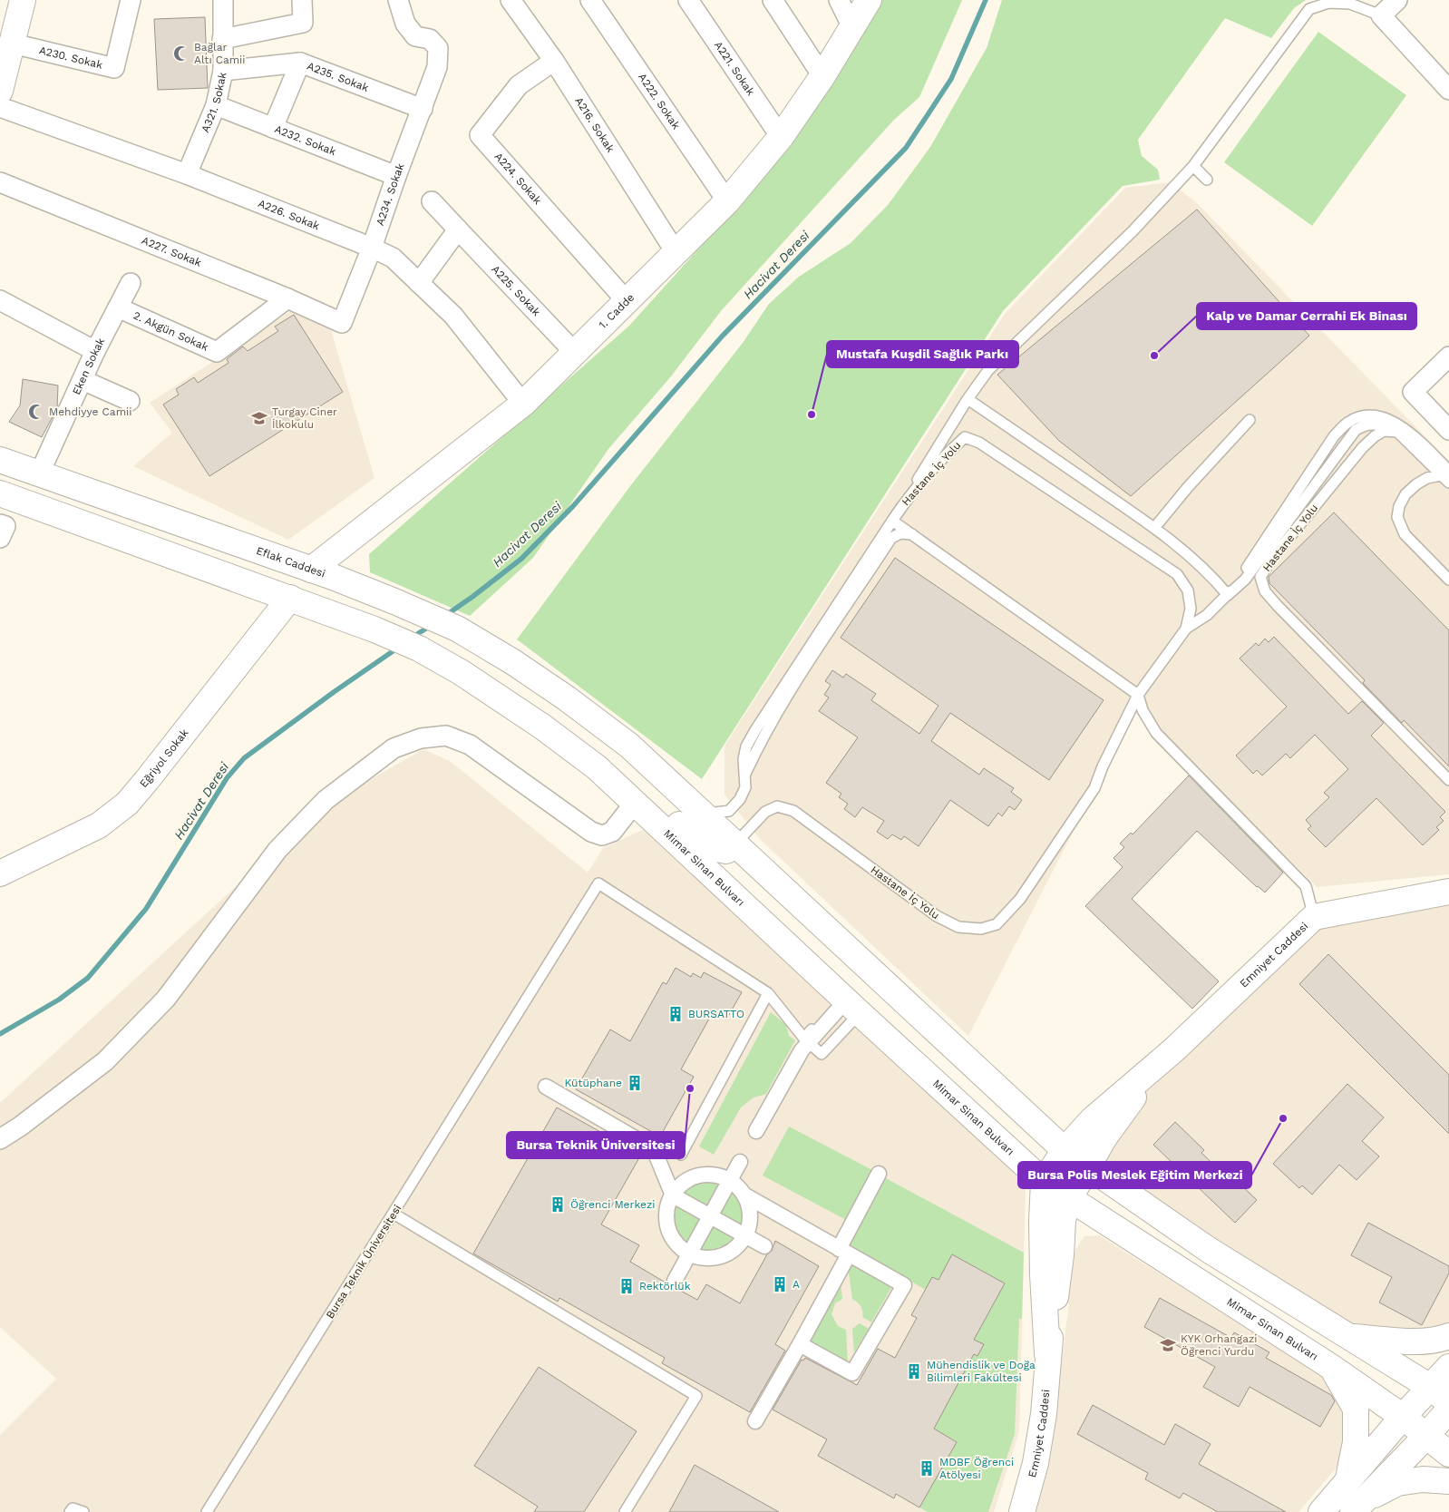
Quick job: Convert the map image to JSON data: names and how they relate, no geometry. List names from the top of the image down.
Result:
{
  "streets": {
    "main road": [
      "1. Cadde",
      "Eflak Caddesi",
      "Eğriyol Sokak",
      "Mimar Sinan Bulvarı",
      "Emniyet Caddesi"
    ],
    "street": [
      "A230. Sokak",
      "A221. Sokak",
      "A235. Sokak",
      "A222. Sokak",
      "A321. Sokak",
      "A216. Sokak",
      "A232. Sokak",
      "A224. Sokak",
      "A234. Sokak",
      "A226. Sokak",
      "A227. Sokak",
      "A225. Sokak",
      "2. Akgün Sokak",
      "Eken Sokak"
    ],
    "lane": ["Hastane İç Yolu", "Bursa Teknik Üniversitesi"]
  },
  "crossings": [
    ["A221. Sokak", "1. Cadde"],
    ["A235. Sokak", "A321. Sokak"],
    ["A235. Sokak", "A234. Sokak"],
    ["A222. Sokak", "1. Cadde"],
    ["A321. Sokak", "A232. Sokak"],
    ["A321. Sokak", "A226. Sokak"],
    ["A216. Sokak", "A224. Sokak"],
    ["A216. Sokak", "1. Cadde"],
    ["A232. Sokak", "A234. Sokak"],
    ["A224. Sokak", "1. Cadde"],
    ["A234. Sokak", "A226. Sokak"],
    ["A234. Sokak", "A227. Sokak"],
    ["A226. Sokak", "1. Cadde"],
    ["A227. Sokak", "2. Akgün Sokak"],
    ["A225. Sokak", "1. Cadde"],
    ["1. Cadde", "Eflak Caddesi"],
    ["2. Akgün Sokak", "Eken Sokak"],
    ["Eken Sokak", "Eflak Caddesi"],
    ["Hastane İç Yolu", "Eflak Caddesi"],
    ["Eğriyol Sokak", "Mimar Sinan Bulvarı"]
  ],
  "water": ["Hacivat Deresi"],
  "places": {
    "mosque": ["Bağlar Altı Camii", "Mehdiyye Camii"],
    "other": [
      "Kalp ve Damar Cerrahi Ek Binası",
      "Mustafa Kuşdil Sağlık Parkı",
      "Bursa Teknik Üniversitesi",
      "Bursa Polis Meslek Eğitim Merkezi"
    ],
    "school or university": ["Turgay Ciner İlkokulu", "KYK Orhangazi Öğrenci Yurdu"],
    "building": [
      "BURSATTO",
      "Kütüphane",
      "Öğrenci Merkezi",
      "A",
      "Rektörlük",
      "Mühendislik ve Doğa Bilimleri Fakültesi",
      "MDBF Öğrenci Atölyesi"
    ]
  }
}
